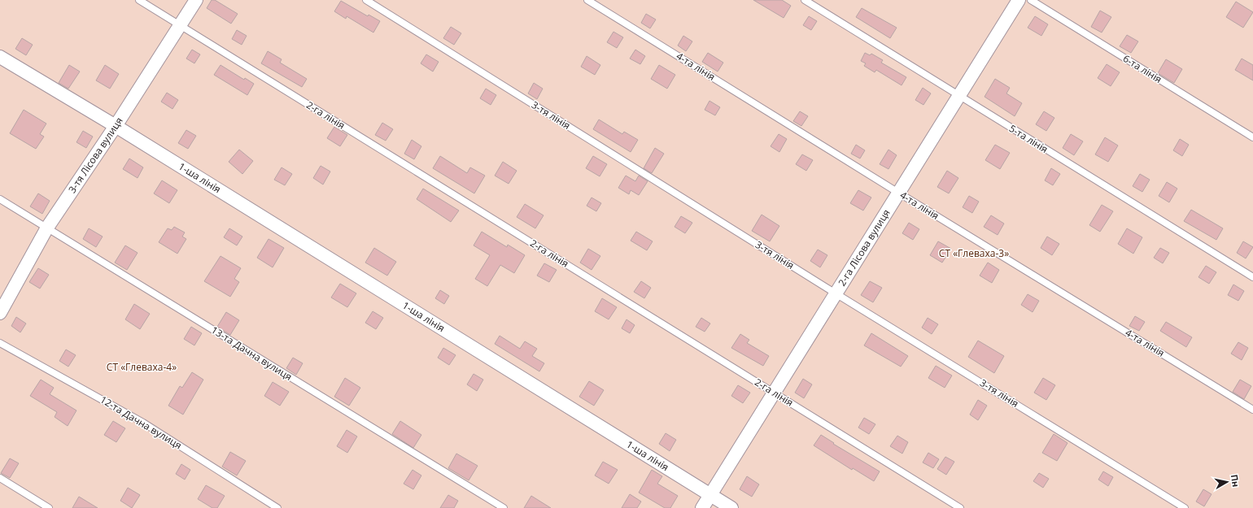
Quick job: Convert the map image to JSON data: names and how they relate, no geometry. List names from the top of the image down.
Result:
{
  "streets": {
    "street": ["3-тя Лісова вулиця", "1-ша лінія", "2-га Лісова вулиця"],
    "lane": [
      "4-та лінія",
      "6-та лінія",
      "2-га лінія",
      "3-тя лінія",
      "5-та лінія",
      "13-та Дачна вулиця",
      "12-та Дачна вулиця"
    ]
  },
  "crossings": [
    ["4-та лінія", "2-га Лісова вулиця"],
    ["2-га лінія", "3-тя Лісова вулиця"],
    ["2-га лінія", "2-га Лісова вулиця"],
    ["3-тя лінія", "2-га Лісова вулиця"],
    ["5-та лінія", "2-га Лісова вулиця"],
    ["3-тя Лісова вулиця", "1-ша лінія"],
    ["3-тя Лісова вулиця", "13-та Дачна вулиця"],
    ["1-ша лінія", "2-га Лісова вулиця"]
  ],
  "parks": ["СТ «Глеваха-3»", "СТ «Глеваха-4»"],
  "north": "right"
}
